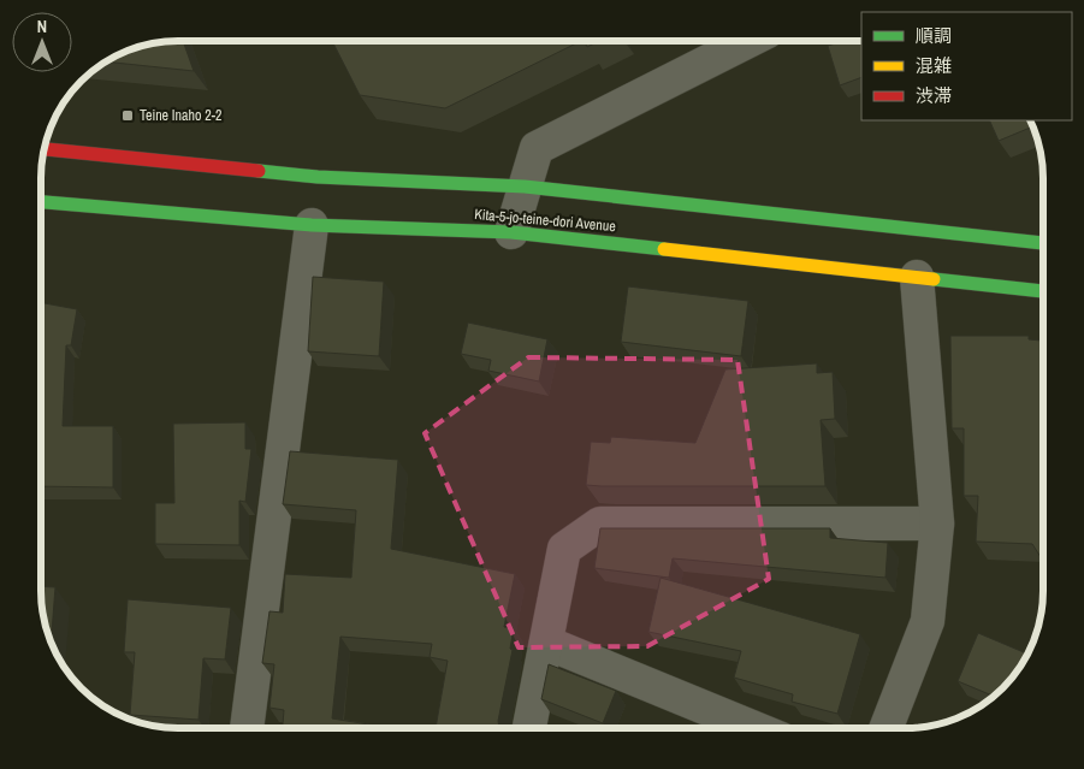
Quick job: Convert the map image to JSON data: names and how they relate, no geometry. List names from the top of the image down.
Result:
{
  "streets": {
    "highway": ["Kita-5-jo-teine-dori Avenue"]
  },
  "places": {
    "transit": ["Teine Inaho 2-2"]
  },
  "legend": ["順調", "混雑", "渋滞"],
  "north": "top"
}
